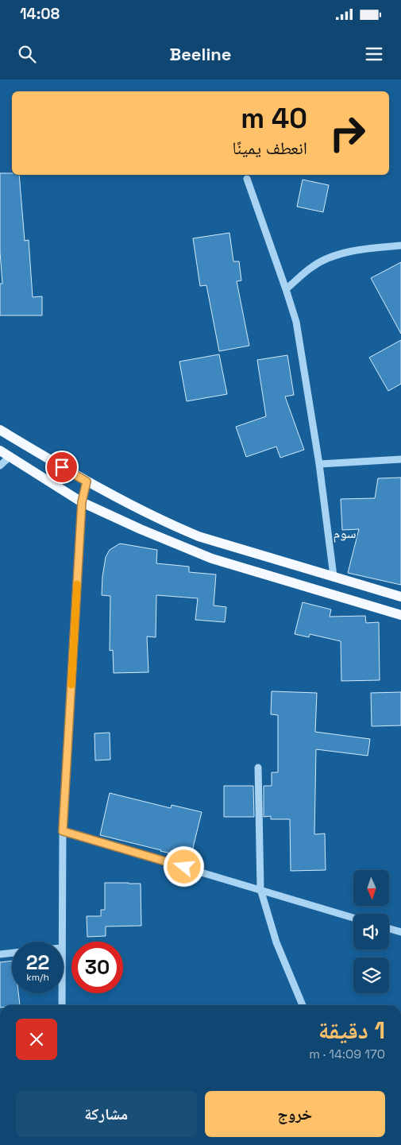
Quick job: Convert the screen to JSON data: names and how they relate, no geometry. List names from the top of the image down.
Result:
{
  "districts": ["سوم"],
  "north": "bottom",
  "page": {
    "status": "14:08",
    "header": "Beeline",
    "turn": ["40 m", "انعطف يمينًا"],
    "speed": "22 km/h",
    "limit": "30",
    "heading": ["1 دقيقة", "170 m · 14:09"],
    "buttons": ["خروج", "مشاركة"]
  }
}
